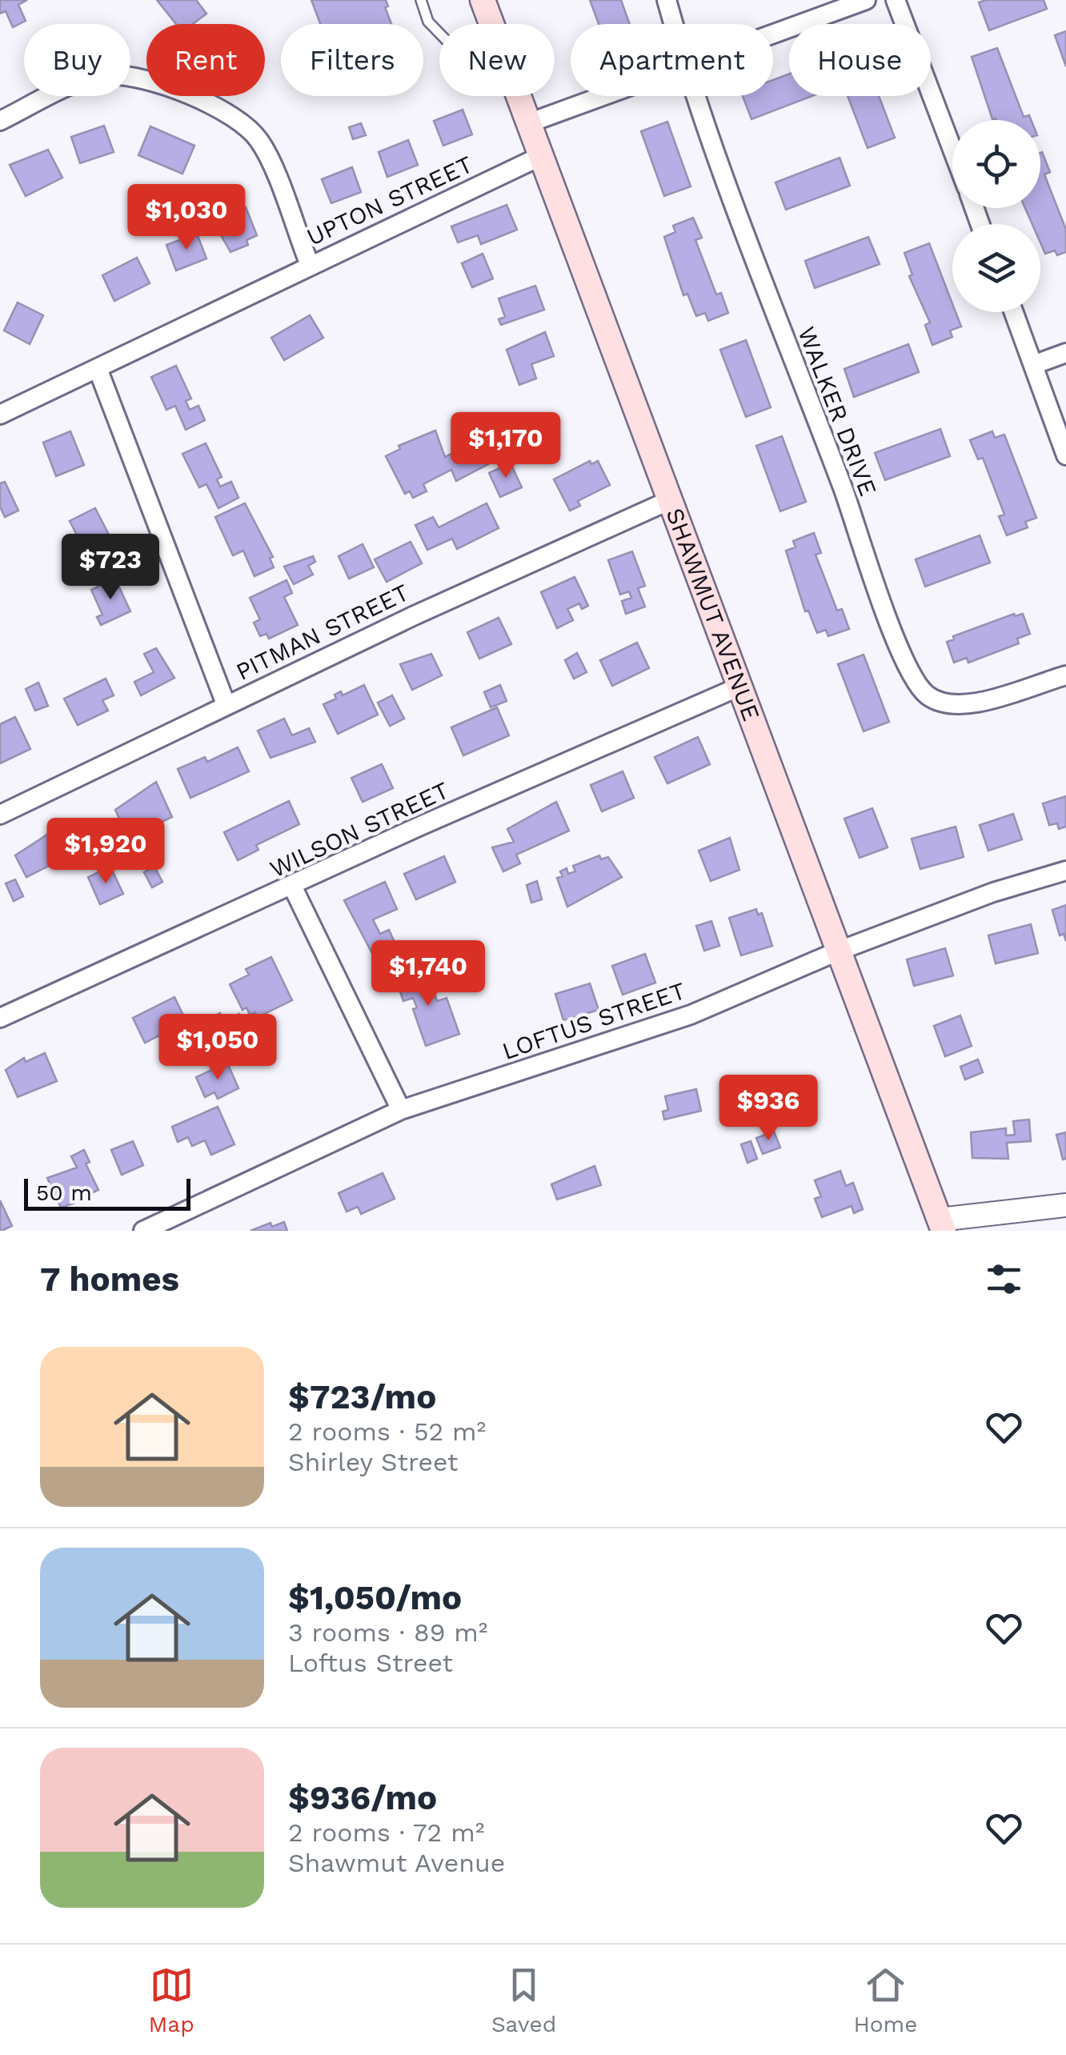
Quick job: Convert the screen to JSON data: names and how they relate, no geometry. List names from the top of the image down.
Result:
{
  "streets": {
    "main road": ["SHAWMUT AVENUE"],
    "street": [
      "UPTON STREET",
      "WALKER DRIVE",
      "PITMAN STREET",
      "WILSON STREET",
      "LOFTUS STREET"
    ]
  },
  "crossings": [
    ["UPTON STREET", "SHAWMUT AVENUE"],
    ["SHAWMUT AVENUE", "PITMAN STREET"],
    ["SHAWMUT AVENUE", "WILSON STREET"],
    ["SHAWMUT AVENUE", "LOFTUS STREET"]
  ],
  "scale_bar": "50 m",
  "page": {
    "chip": [
      "Buy",
      "Rent",
      "Filters",
      "New",
      "Apartment",
      "House"
    ],
    "price": [
      "$1,030",
      "$1,170",
      "$723",
      "$1,920",
      "$1,740",
      "$1,050",
      "$936"
    ],
    "scale": "50 m",
    "heading": "7 homes",
    "list": [
      {
        "name": "$723/mo",
        "note": "2 rooms · 52 m² · Shirley Street"
      },
      {
        "name": "$1,050/mo",
        "note": "3 rooms · 89 m² · Loftus Street"
      },
      {
        "name": "$936/mo",
        "note": "2 rooms · 72 m² · Shawmut Avenue"
      }
    ],
    "tabs": ["Map", "Saved", "Home"]
  }
}
